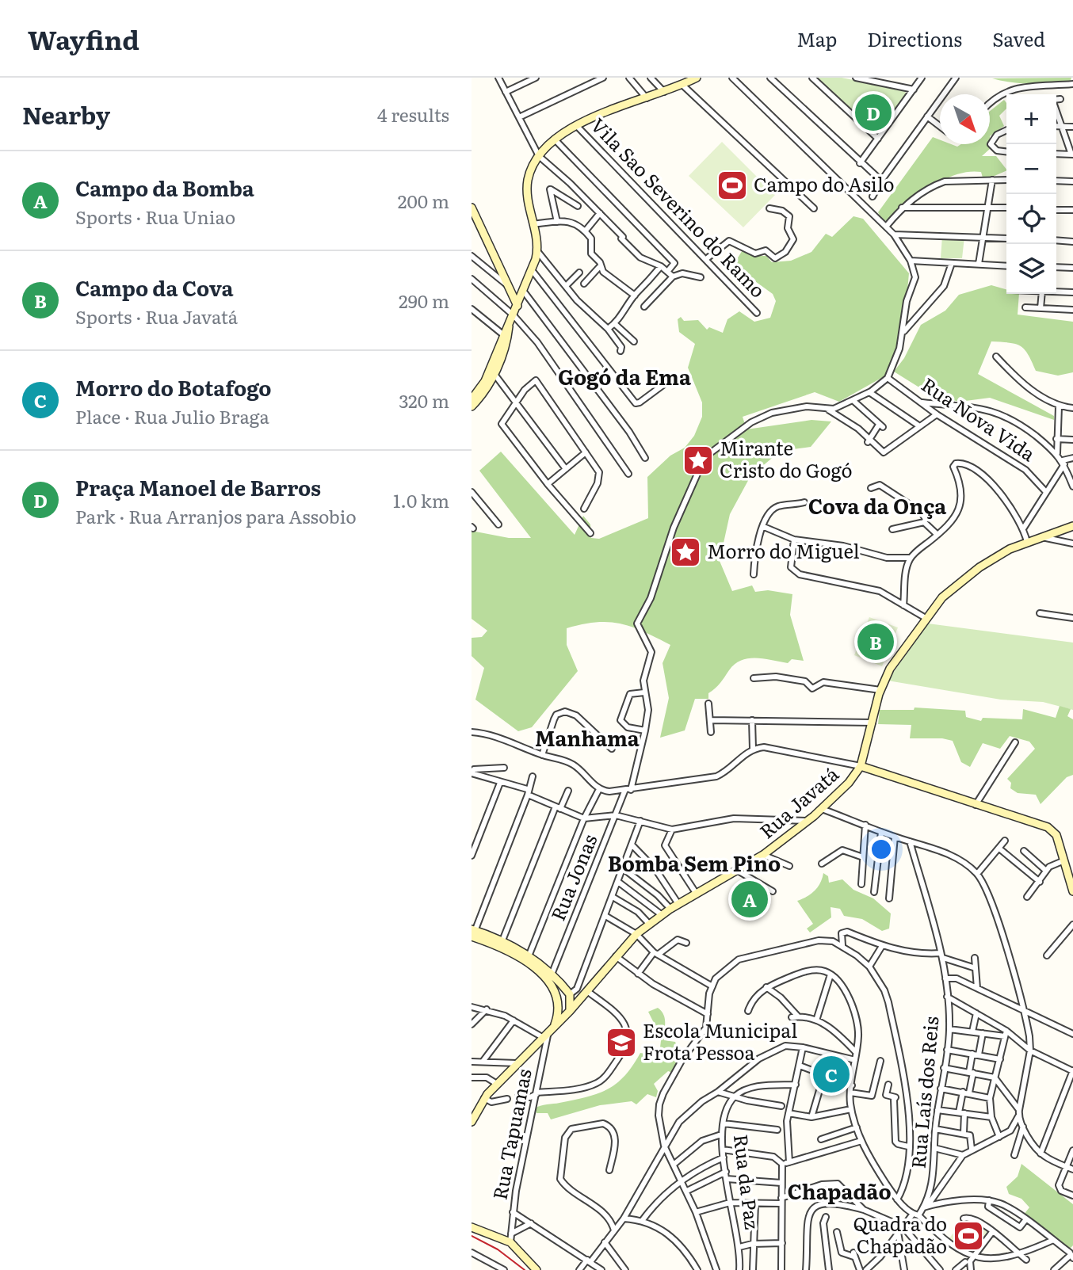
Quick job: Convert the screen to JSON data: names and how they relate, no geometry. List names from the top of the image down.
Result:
{
  "streets": {
    "street": [
      "Vila Sao Severino do Ramo",
      "Rua Nova Vida",
      "Rua Javatá",
      "Rua Jonas",
      "Rua Laís dos Reis",
      "Rua Tapuamas",
      "Rua da Paz"
    ]
  },
  "crossings": [
    ["Rua Javatá", "Rua Tapuamas"]
  ],
  "districts": [
    "Gogó da Ema",
    "Cova da Onça",
    "Manhama",
    "Bomba Sem Pino",
    "Chapadão"
  ],
  "places": {
    "sports": ["Campo do Asilo", "Quadra do Chapadão"],
    "place": ["Mirante Cristo do Gogó", "Morro do Miguel"],
    "school or university": ["Escola Municipal Frota Pessoa"]
  },
  "north": "bottom right",
  "page": {
    "header": "Wayfind",
    "nav": ["Map", "Directions", "Saved"],
    "heading": ["Nearby", "4 results"],
    "pins": [
      "D",
      "B",
      "A",
      "C"
    ],
    "map_buttons": ["+", "−"],
    "list": [
      {
        "mark": "A",
        "name": "Campo da Bomba",
        "note": "Sports · Rua Uniao",
        "value": "200 m"
      },
      {
        "mark": "B",
        "name": "Campo da Cova",
        "note": "Sports · Rua Javatá",
        "value": "290 m"
      },
      {
        "mark": "C",
        "name": "Morro do Botafogo",
        "note": "Place · Rua Julio Braga",
        "value": "320 m"
      },
      {
        "mark": "D",
        "name": "Praça Manoel de Barros",
        "note": "Park · Rua Arranjos para Assobio",
        "value": "1.0 km"
      }
    ]
  }
}
